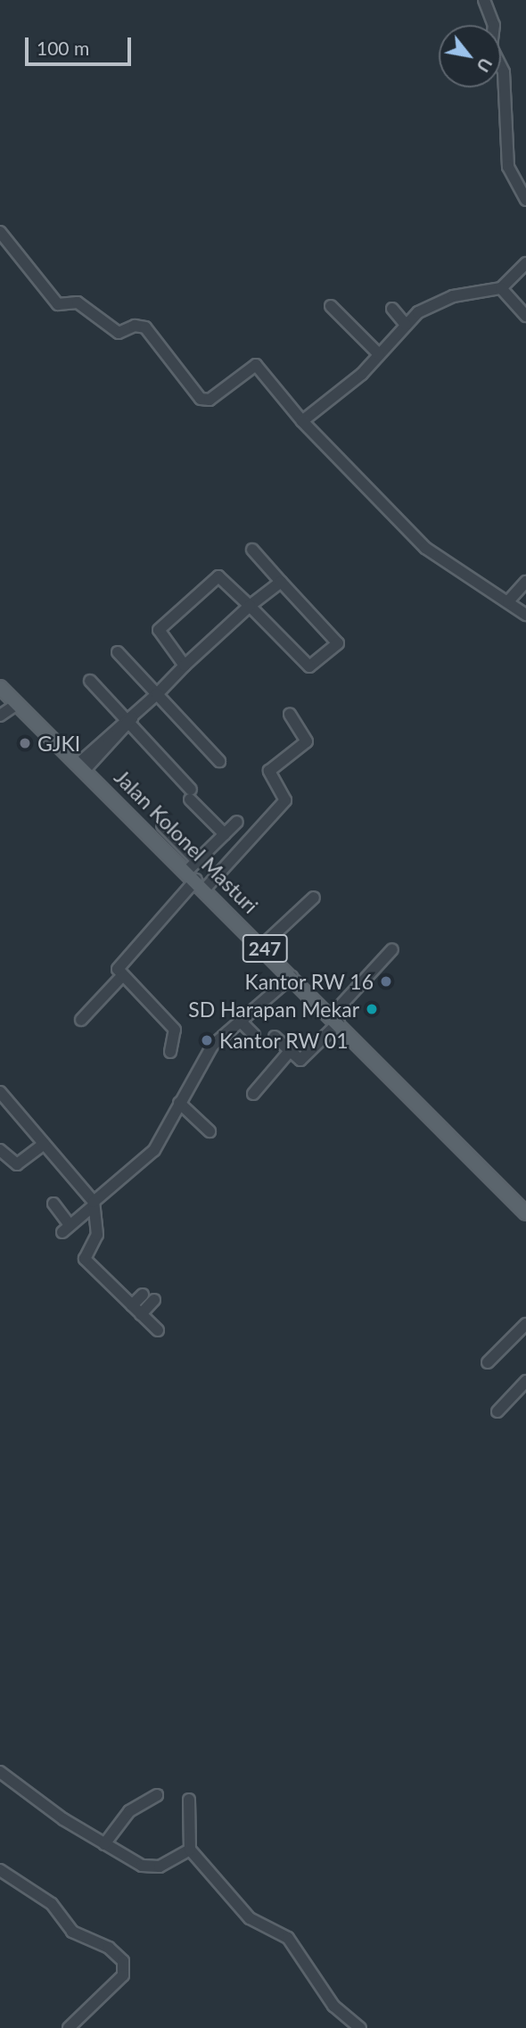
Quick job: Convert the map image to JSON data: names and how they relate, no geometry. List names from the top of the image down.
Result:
{
  "streets": {
    "main road": ["Jalan Kolonel Masturi", "247"]
  },
  "places": [
    "GJKI",
    "Kantor RW 16",
    "SD Harapan Mekar",
    "Kantor RW 01"
  ],
  "scale_bar": "100 m",
  "north": "bottom right"
}
